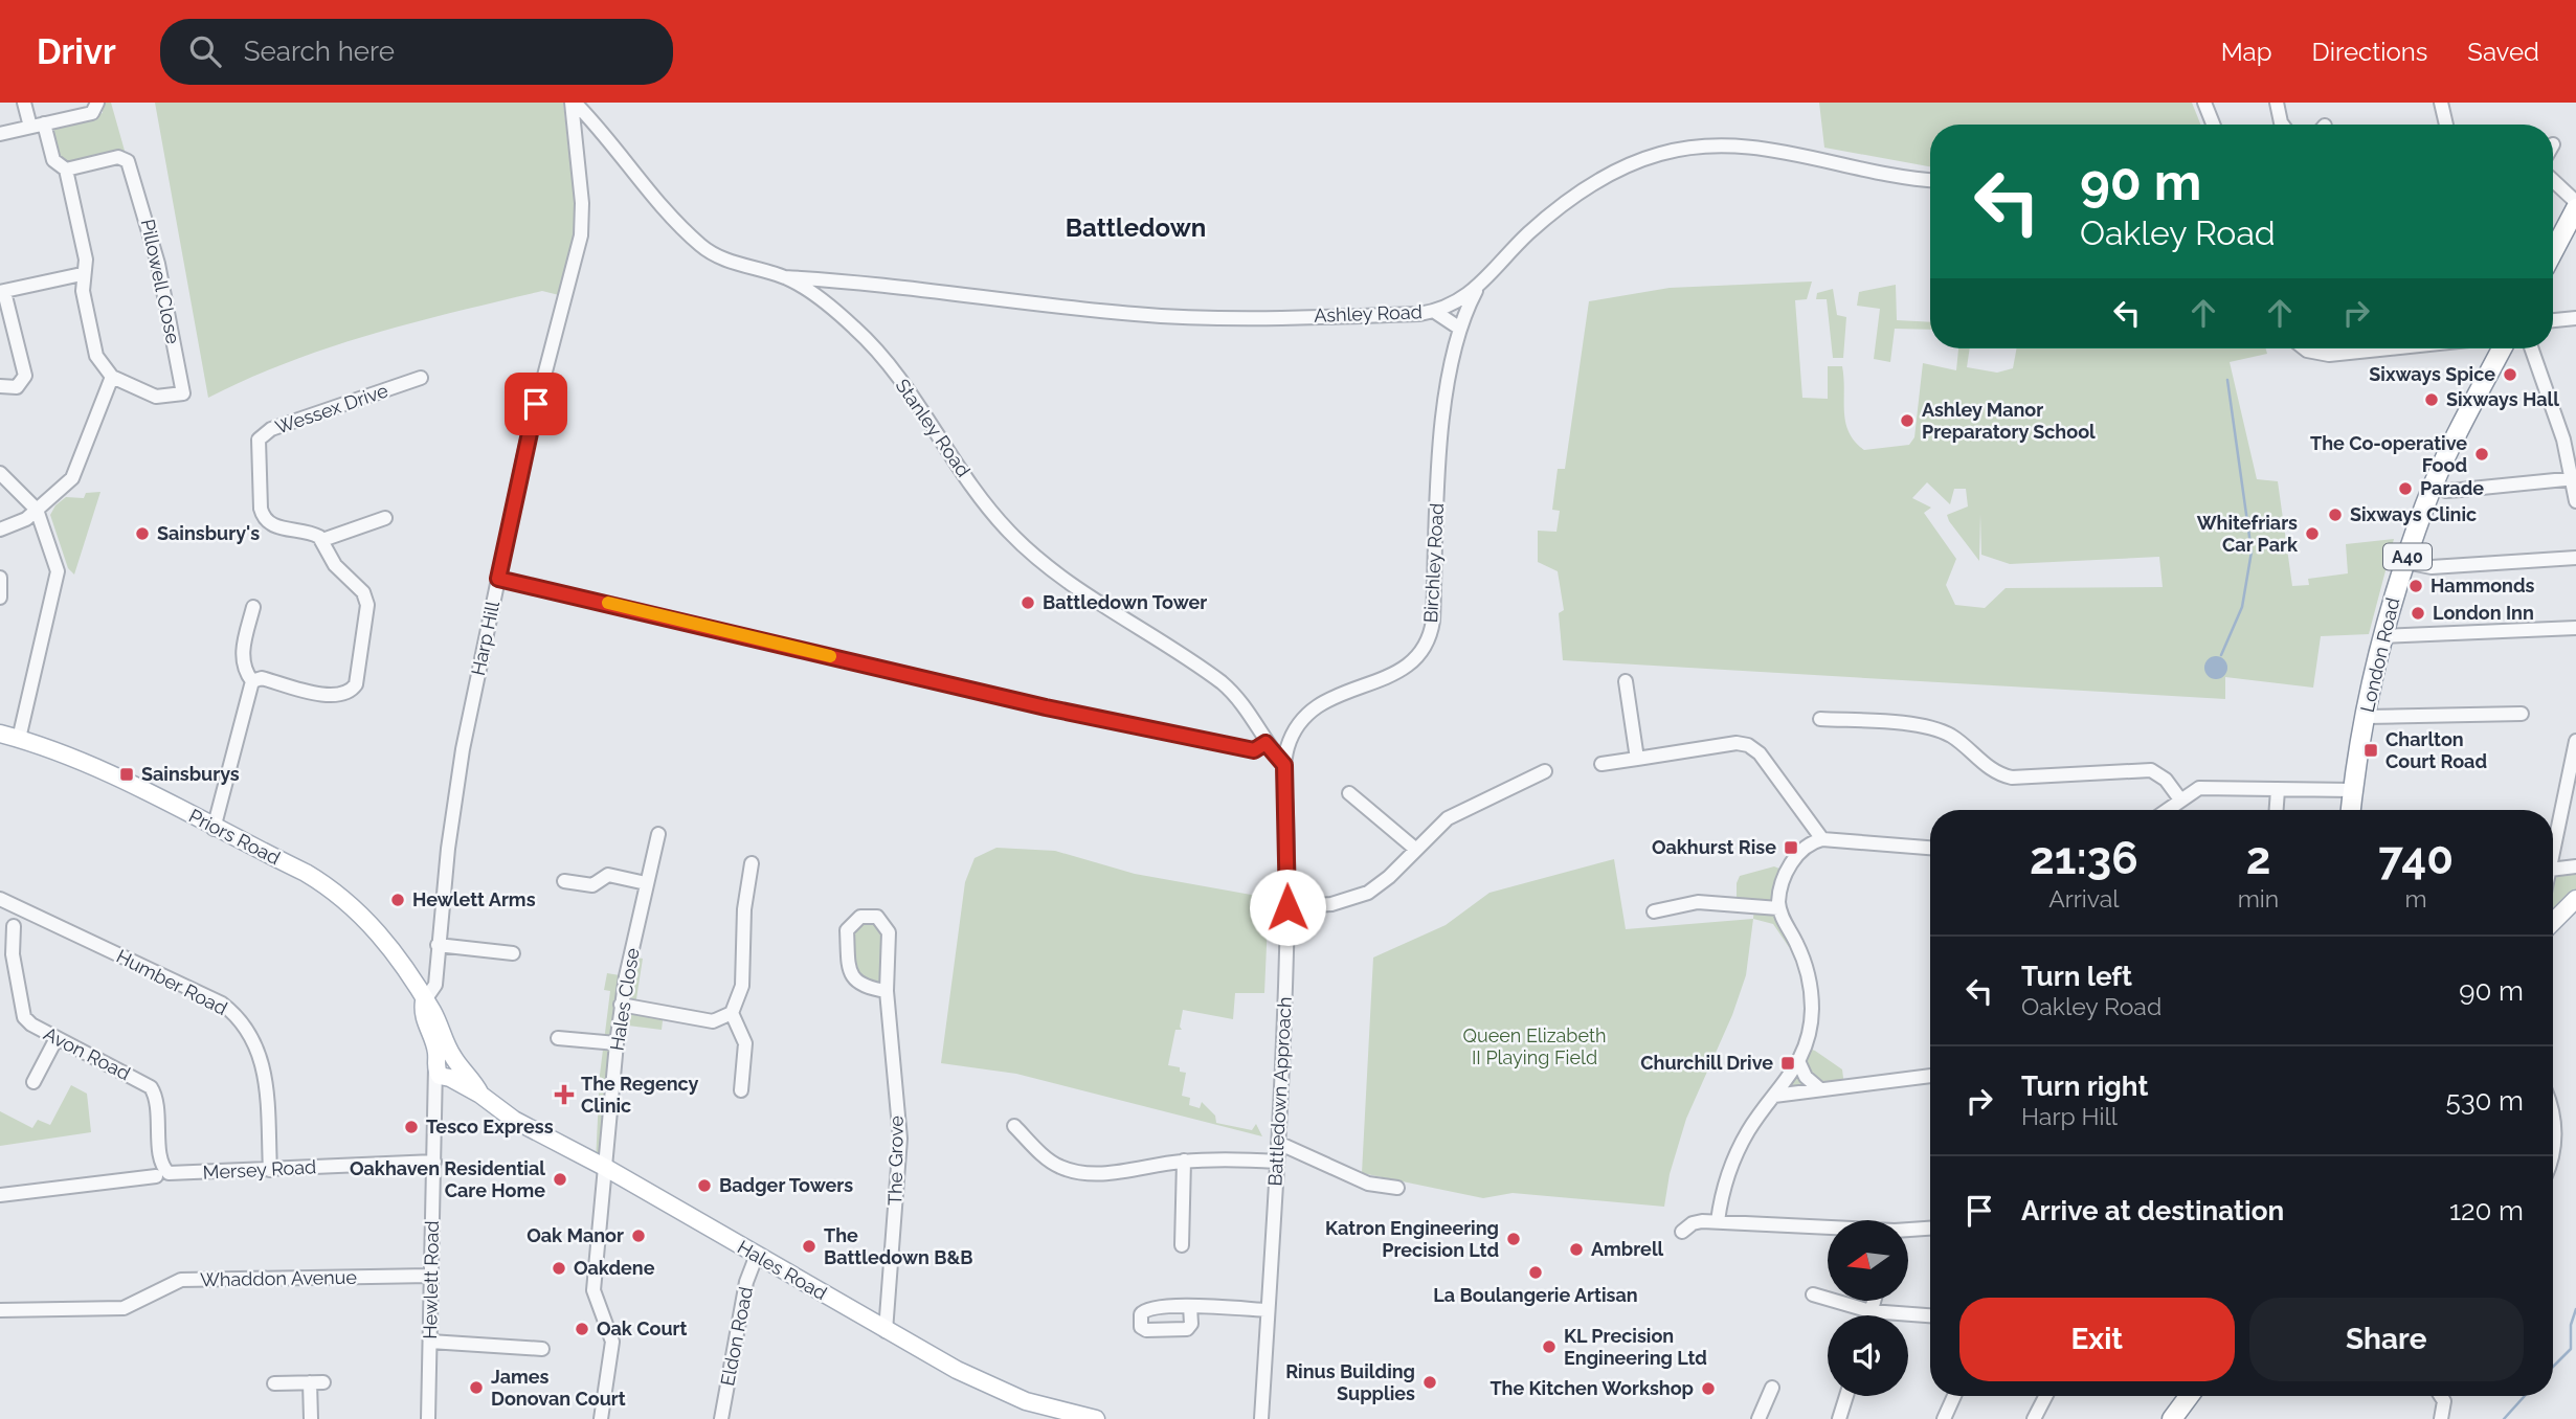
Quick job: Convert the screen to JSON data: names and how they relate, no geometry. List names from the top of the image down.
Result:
{
  "streets": {
    "highway": ["A40", "London Road"],
    "main road": ["Priors Road", "Hales Road"],
    "street": [
      "Pillowell Close",
      "Ashley Road",
      "Wessex Drive",
      "Stanley Road",
      "Birchley Road",
      "Harp Hill",
      "Humber Road",
      "Hales Close",
      "Avon Road",
      "Battledown Approach",
      "The Grove",
      "Mersey Road",
      "Whaddon Avenue",
      "Hewlett Road",
      "Eldon Road"
    ]
  },
  "crossings": [
    ["Ashley Road", "Stanley Road"],
    ["Ashley Road", "Birchley Road"],
    ["Stanley Road", "Birchley Road"],
    ["Stanley Road", "Harp Hill"],
    ["Stanley Road", "Battledown Approach"],
    ["Birchley Road", "Battledown Approach"],
    ["Harp Hill", "Priors Road"],
    ["Priors Road", "Hales Road"],
    ["Priors Road", "Hewlett Road"],
    ["Humber Road", "Mersey Road"],
    ["Hales Close", "Hales Road"],
    ["Avon Road", "Mersey Road"],
    ["The Grove", "Hales Road"],
    ["Mersey Road", "Hewlett Road"],
    ["Hales Road", "Hewlett Road"],
    ["Hales Road", "Eldon Road"],
    ["Whaddon Avenue", "Hewlett Road"]
  ],
  "districts": ["Battledown"],
  "parks": ["Queen Elizabeth II Playing Field"],
  "places": {
    "other": [
      "Sixways Spice",
      "Sixways Hall",
      "Ashley Manor Preparatory School",
      "The Co-operative Food",
      "Parade",
      "Sixways Clinic",
      "Sainsbury's",
      "Whitefriars Car Park",
      "Hammonds",
      "Battledown Tower",
      "London Inn",
      "Hewlett Arms",
      "Tesco Express",
      "Oakhaven Residential Care Home",
      "Badger Towers",
      "Oak Manor",
      "Katron Engineering Precision Ltd",
      "The Battledown B&B",
      "Ambrell",
      "Oakdene",
      "La Boulangerie Artisan",
      "Oak Court",
      "KL Precision Engineering Ltd",
      "Rinus Building Supplies",
      "James Donovan Court",
      "The Kitchen Workshop"
    ],
    "transit": [
      "Charlton Court Road",
      "Sainsburys",
      "Oakhurst Rise",
      "Churchill Drive"
    ],
    "health": ["The Regency Clinic"]
  },
  "north": "left",
  "page": {
    "header": "Drivr",
    "search": "Search here",
    "nav": ["Map", "Directions", "Saved"],
    "turn": ["90 m", "Oakley Road"],
    "eta": [
      "21:36",
      "Arrival",
      "2",
      "min",
      "740",
      "m"
    ],
    "list": [
      {
        "name": "Turn left",
        "note": "Oakley Road",
        "value": "90 m"
      },
      {
        "name": "Turn right",
        "note": "Harp Hill",
        "value": "530 m"
      },
      {
        "name": "Arrive at destination",
        "value": "120 m"
      }
    ],
    "buttons": ["Exit", "Share"]
  }
}
